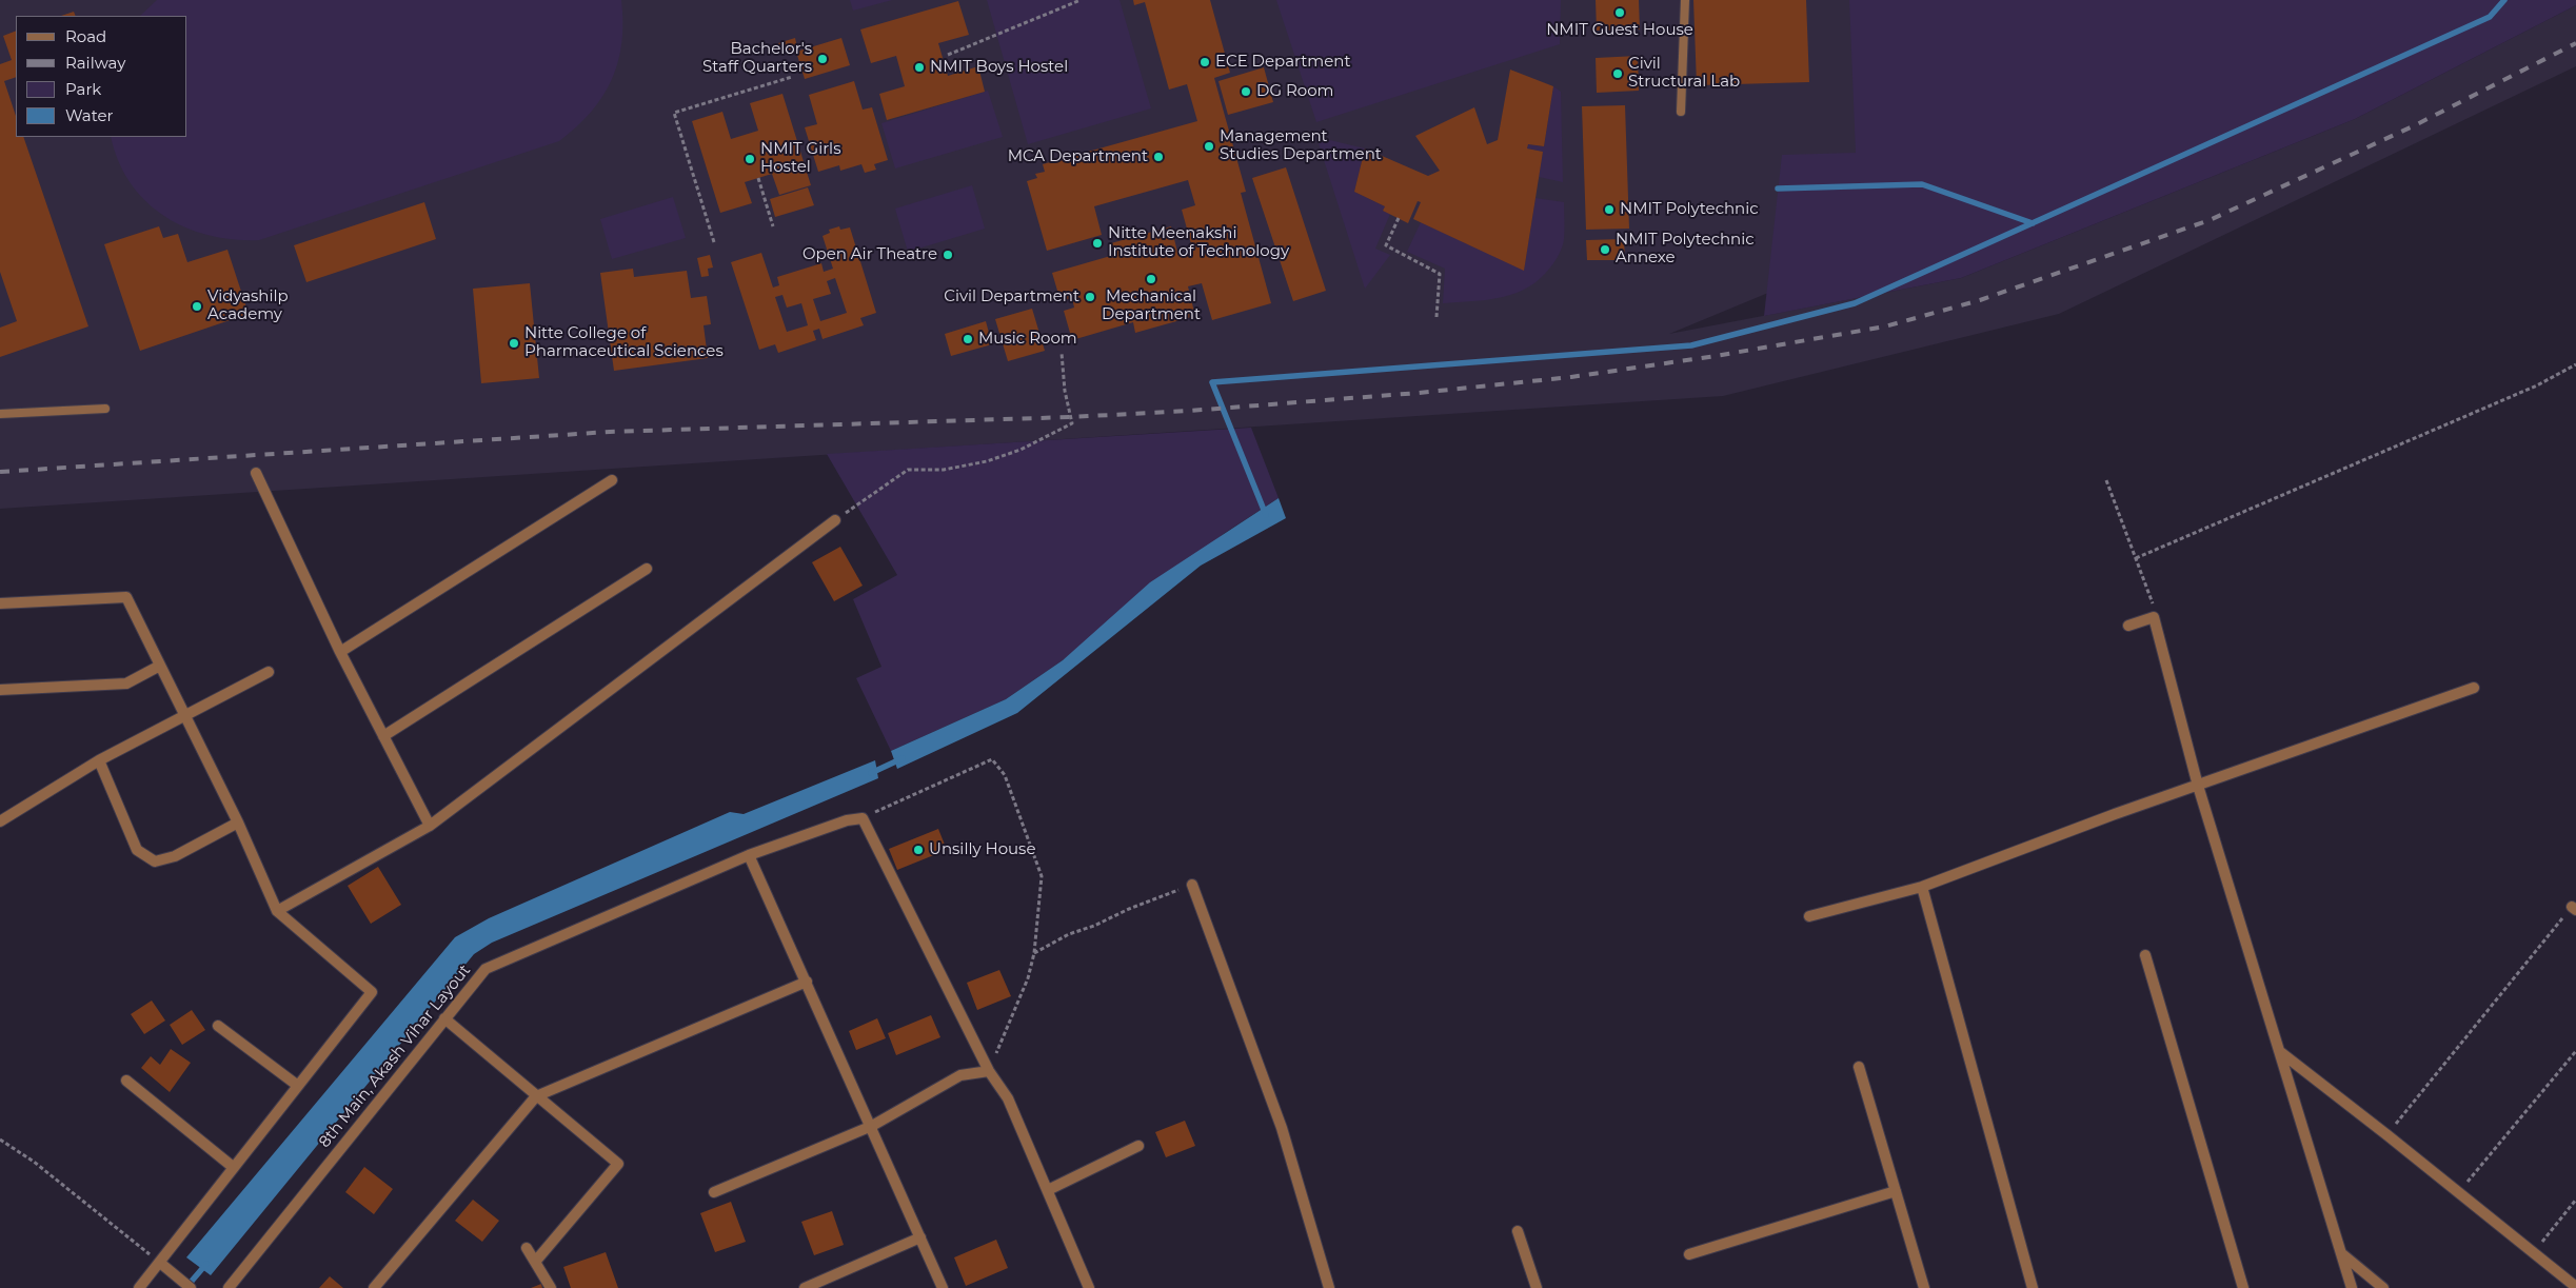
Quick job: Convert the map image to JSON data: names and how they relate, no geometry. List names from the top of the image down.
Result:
{
  "streets": {
    "street": ["8th Main, Akash Vihar Layout"]
  },
  "places": [
    "NMIT Guest House",
    "Bachelor's Staff Quarters",
    "ECE Department",
    "NMIT Boys Hostel",
    "Civil Structural Lab",
    "DG Room",
    "Management Studies Department",
    "MCA Department",
    "NMIT Girls Hostel",
    "NMIT Polytechnic",
    "Nitte Meenakshi Institute of Technology",
    "NMIT Polytechnic Annexe",
    "Open Air Theatre",
    "Mechanical Department",
    "Civil Department",
    "Vidyashilp Academy",
    "Music Room",
    "Nitte College of Pharmaceutical Sciences",
    "Unsilly House"
  ],
  "legend": [
    "Road",
    "Railway",
    "Park",
    "Water"
  ]
}
